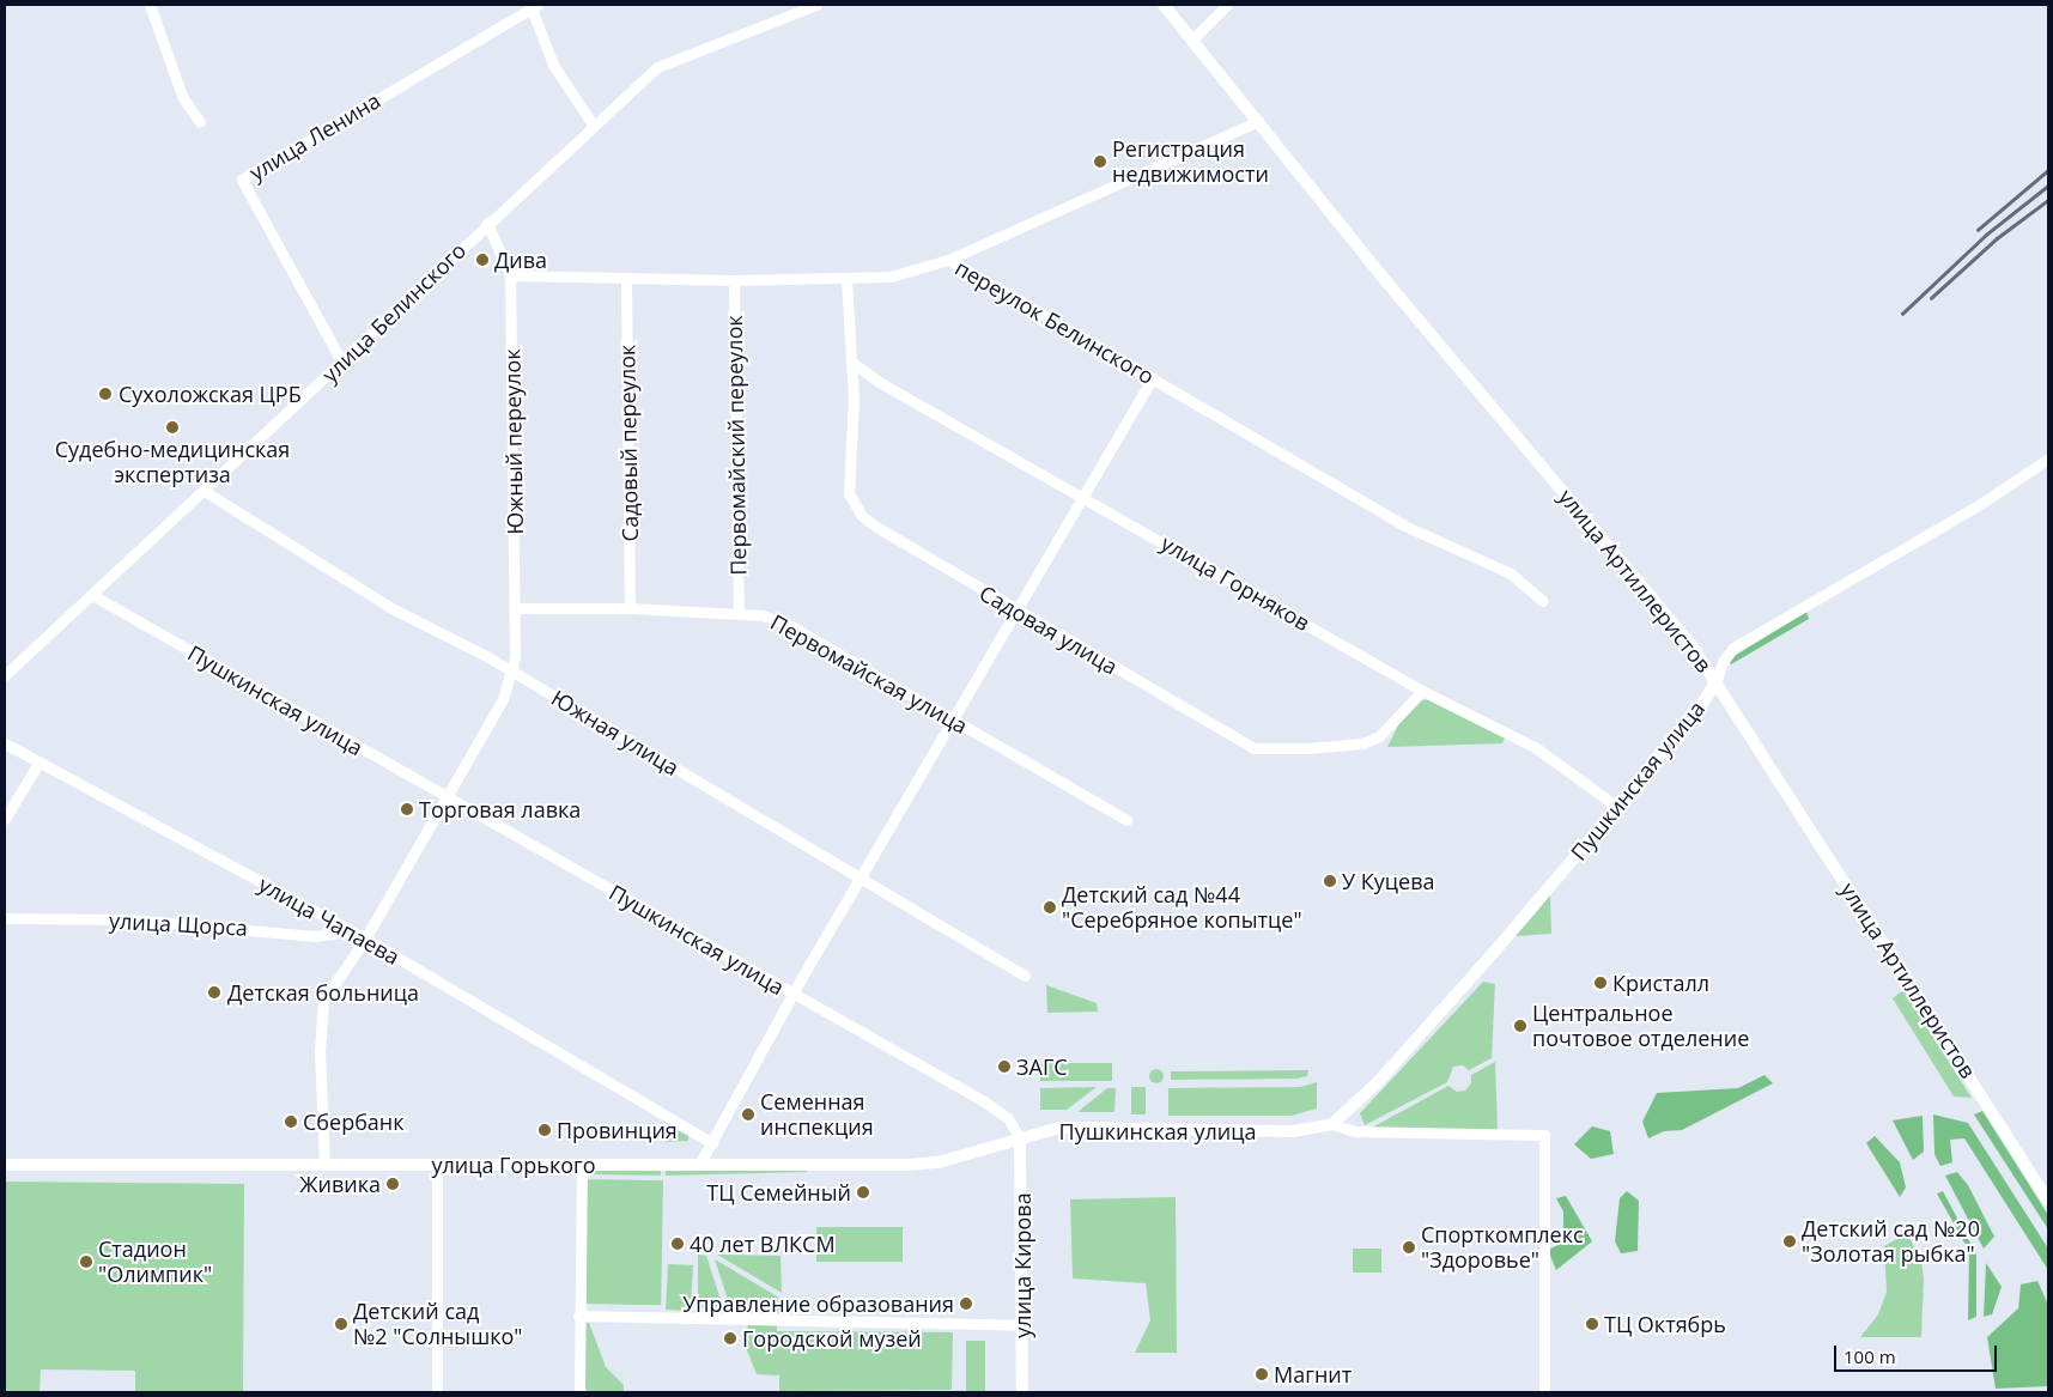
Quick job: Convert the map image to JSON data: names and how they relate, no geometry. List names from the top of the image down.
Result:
{
  "streets": {
    "street": [
      "улица Ленина",
      "улица Белинского",
      "переулок Белинского",
      "Южный переулок",
      "Садовый переулок",
      "Первомайский переулок",
      "улица Артиллеристов",
      "улица Горняков",
      "Садовая улица",
      "Первомайская улица",
      "Пушкинская улица",
      "Южная улица",
      "улица Чапаева",
      "улица Щорса",
      "улица Горького",
      "улица Кирова"
    ]
  },
  "crossings": [
    ["улица Ленина", "улица Белинского"],
    ["улица Белинского", "Пушкинская улица"],
    ["улица Белинского", "Южная улица"],
    ["переулок Белинского", "Южный переулок"],
    ["переулок Белинского", "Садовый переулок"],
    ["переулок Белинского", "Первомайский переулок"],
    ["Южный переулок", "Первомайская улица"],
    ["Южный переулок", "Пушкинская улица"],
    ["Южный переулок", "Южная улица"],
    ["Южный переулок", "улица Чапаева"],
    ["Южный переулок", "улица Горького"],
    ["Садовый переулок", "Первомайская улица"],
    ["Первомайский переулок", "Первомайская улица"],
    ["улица Артиллеристов", "Пушкинская улица"],
    ["улица Горняков", "Садовая улица"],
    ["улица Горняков", "Пушкинская улица"],
    ["Пушкинская улица", "улица Горького"],
    ["Пушкинская улица", "улица Кирова"],
    ["улица Чапаева", "улица Щорса"],
    ["улица Горького", "улица Кирова"]
  ],
  "places": [
    "Регистрация недвижимости",
    "Дива",
    "Сухоложская ЦРБ",
    "Судебно-медицинская экспертиза",
    "Торговая лавка",
    "У Куцева",
    "Детский сад №44 \"Серебряное копытце\"",
    "Кристалл",
    "Детская больница",
    "Центральное почтовое отделение",
    "ЗАГС",
    "Семенная инспекция",
    "Сбербанк",
    "Провинция",
    "Живика",
    "ТЦ Семейный",
    "Детский сад №20 \"Золотая рыбка\"",
    "40 лет ВЛКСМ",
    "Спорткомплекс \"Здоровье\"",
    "Стадион \"Олимпик\"",
    "Управление образования",
    "Детский сад №2 \"Солнышко\"",
    "ТЦ Октябрь",
    "Городской музей",
    "Магнит"
  ],
  "scale_bar": "100 m"
}
